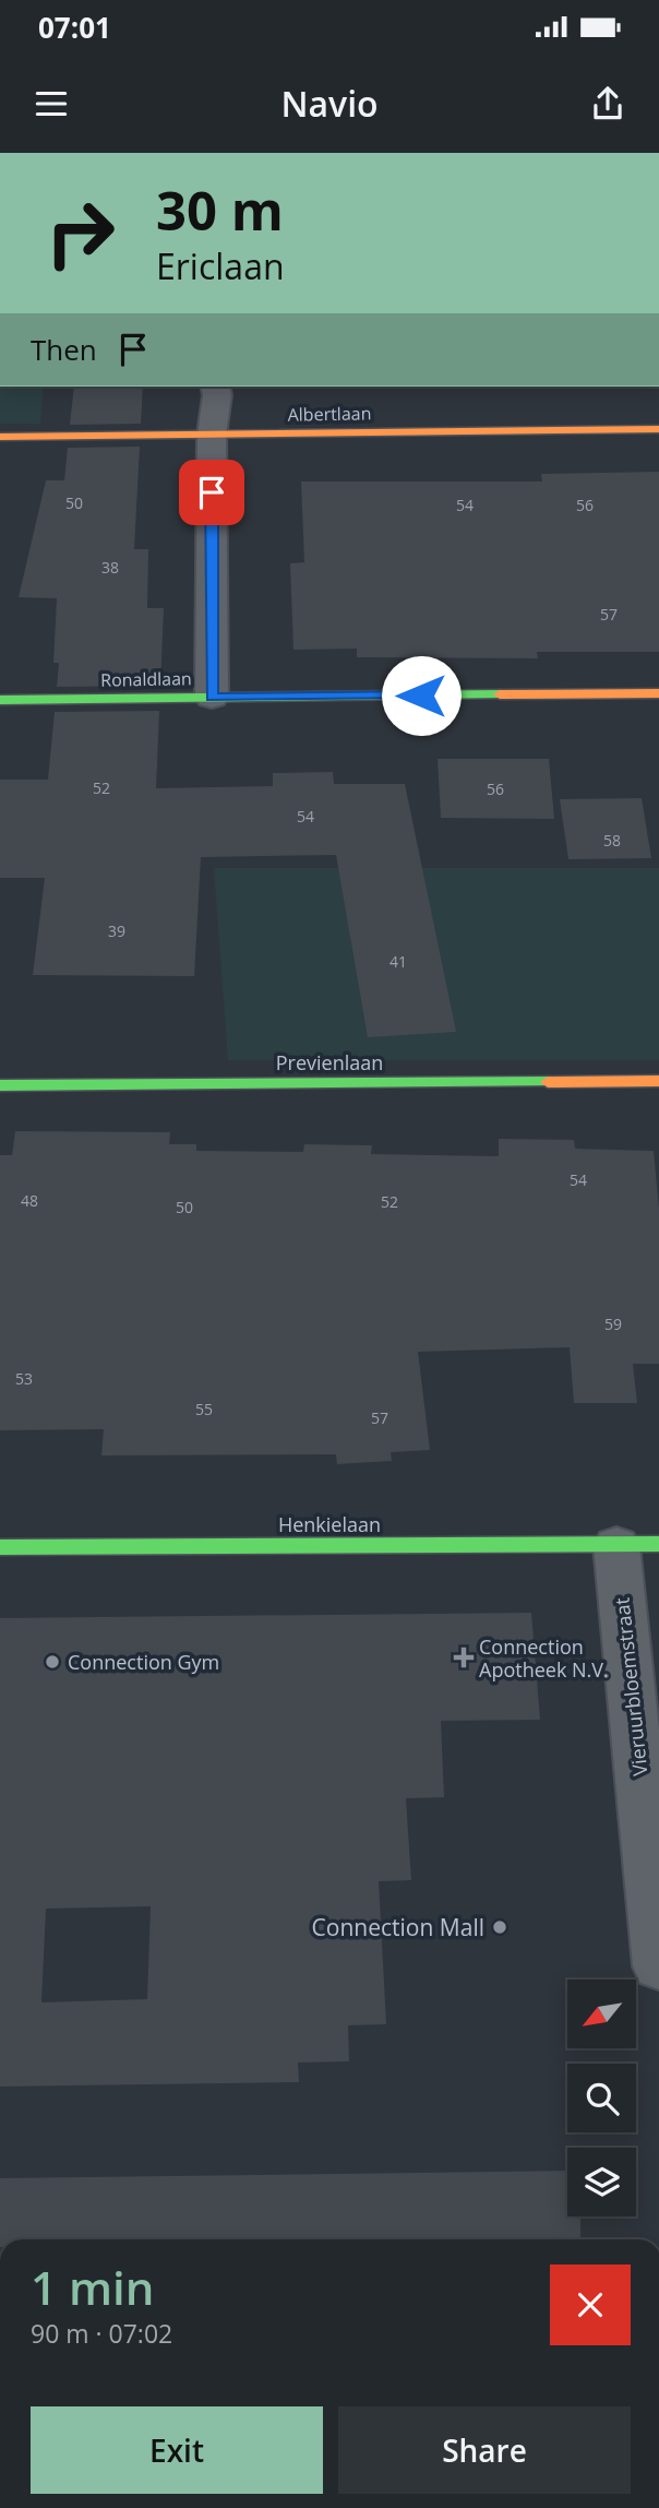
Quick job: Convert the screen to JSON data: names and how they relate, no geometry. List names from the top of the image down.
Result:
{
  "streets": {
    "street": [
      "Albertlaan",
      "Ronaldlaan",
      "Previenlaan",
      "Henkielaan",
      "Vieruurbloemstraat"
    ]
  },
  "crossings": [
    ["Henkielaan", "Vieruurbloemstraat"]
  ],
  "places": {
    "health": ["Connection Apotheek N.V."],
    "other": ["Connection Gym", "Connection Mall"]
  },
  "house_numbers": [
    "50",
    "54",
    "56",
    "38",
    "57",
    "52",
    "56",
    "54",
    "58",
    "39",
    "41",
    "54",
    "48",
    "52",
    "50",
    "59",
    "53",
    "55",
    "57"
  ],
  "north": "bottom left",
  "page": {
    "status": "07:01",
    "header": "Navio",
    "turn": ["30 m", "Ericlaan"],
    "then": "Then",
    "heading": ["1 min", "90 m · 07:02"],
    "buttons": ["Exit", "Share"]
  }
}
